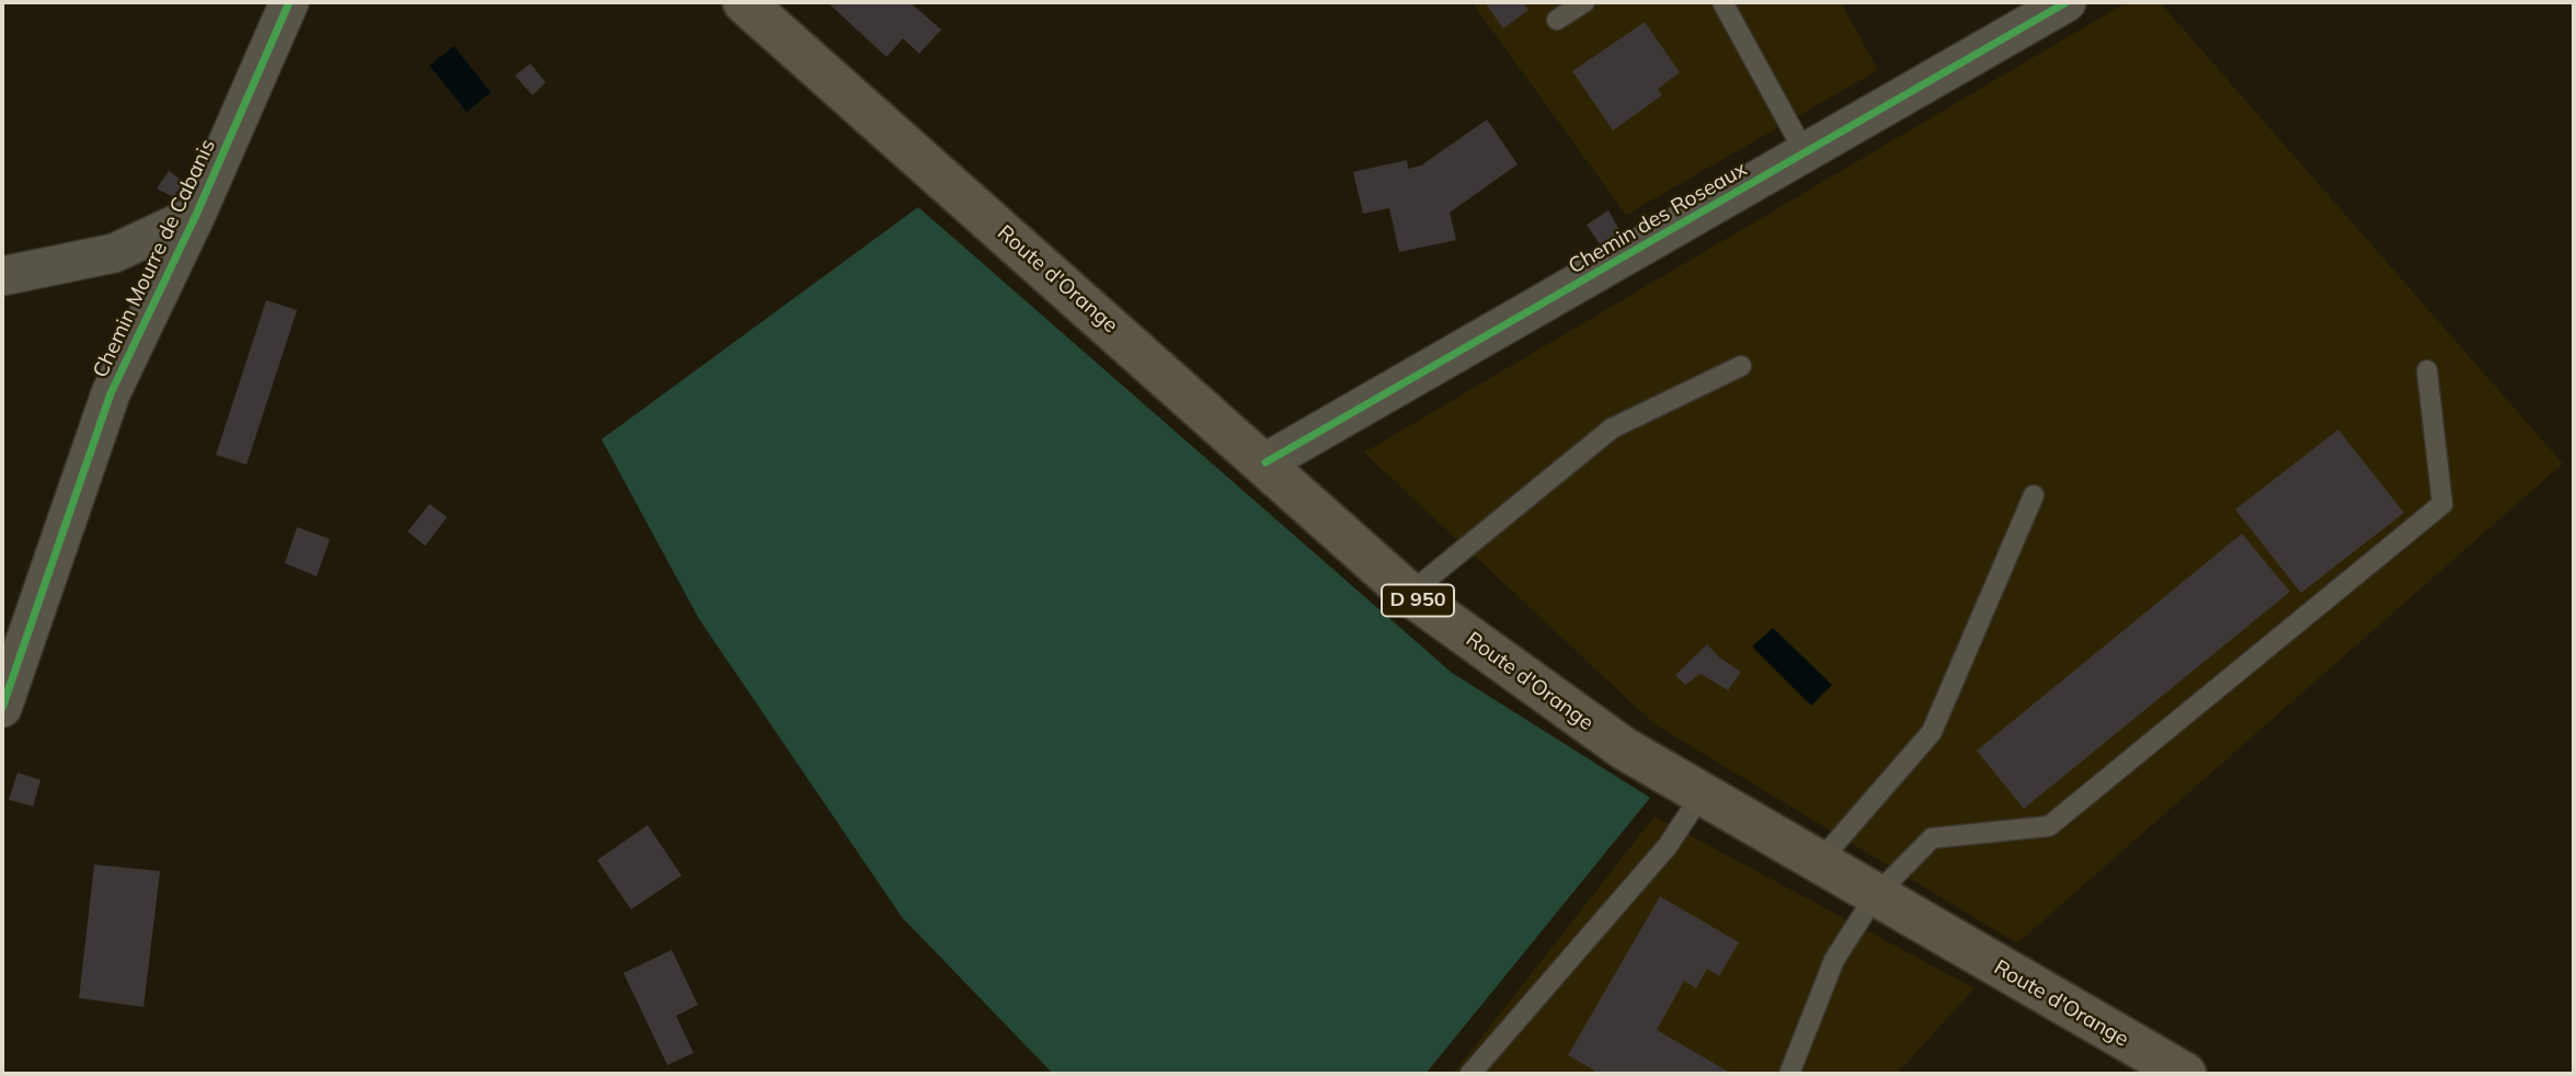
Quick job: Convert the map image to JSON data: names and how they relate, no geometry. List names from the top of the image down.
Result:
{
  "streets": {
    "main road": ["Route d'Orange", "D 950"],
    "street": ["Chemin des Roseaux", "Chemin Mourre de Cabanis"]
  },
  "crossings": [
    ["Chemin des Roseaux", "Route d'Orange"]
  ]
}
